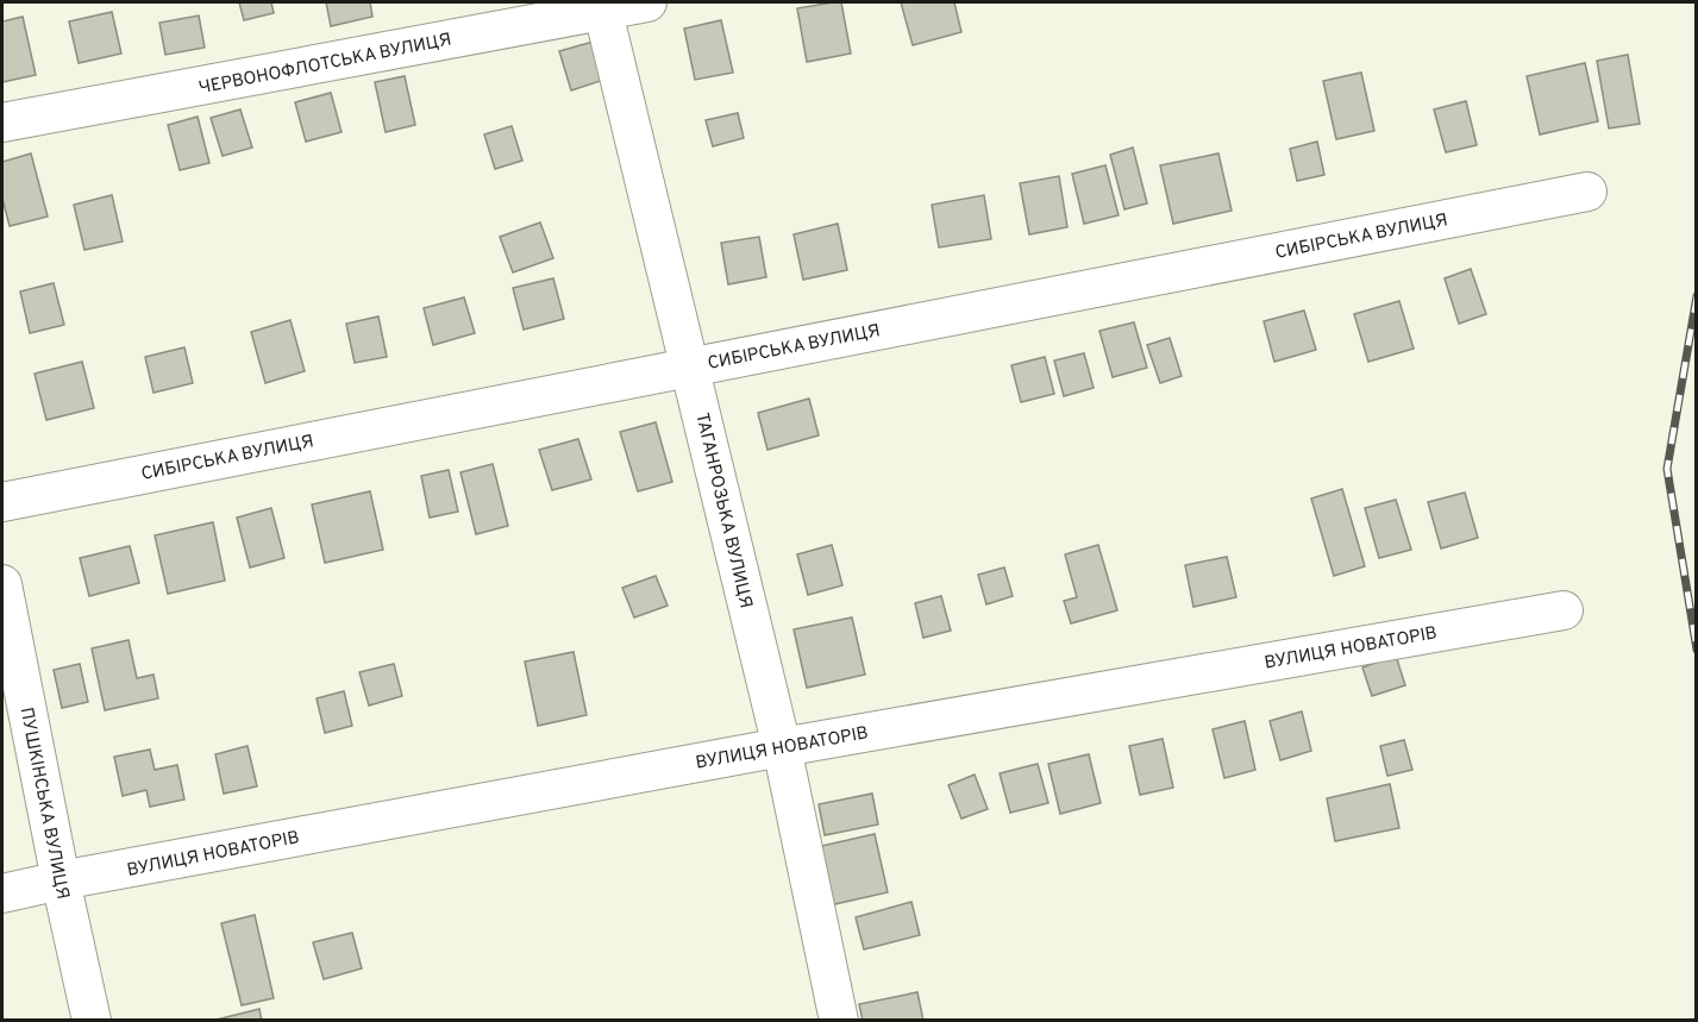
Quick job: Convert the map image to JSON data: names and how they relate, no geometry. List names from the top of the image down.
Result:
{
  "streets": {
    "street": [
      "ЧЕРВОНОФЛОТСЬКА ВУЛИЦЯ",
      "СИБІРСЬКА ВУЛИЦЯ",
      "ТАГАНРОЗЬКА ВУЛИЦЯ",
      "ВУЛИЦЯ НОВАТОРІВ",
      "ПУШКІНСЬКА ВУЛИЦЯ"
    ]
  },
  "crossings": [
    ["ЧЕРВОНОФЛОТСЬКА ВУЛИЦЯ", "ТАГАНРОЗЬКА ВУЛИЦЯ"],
    ["СИБІРСЬКА ВУЛИЦЯ", "ТАГАНРОЗЬКА ВУЛИЦЯ"],
    ["ТАГАНРОЗЬКА ВУЛИЦЯ", "ВУЛИЦЯ НОВАТОРІВ"],
    ["ВУЛИЦЯ НОВАТОРІВ", "ПУШКІНСЬКА ВУЛИЦЯ"]
  ]
}
